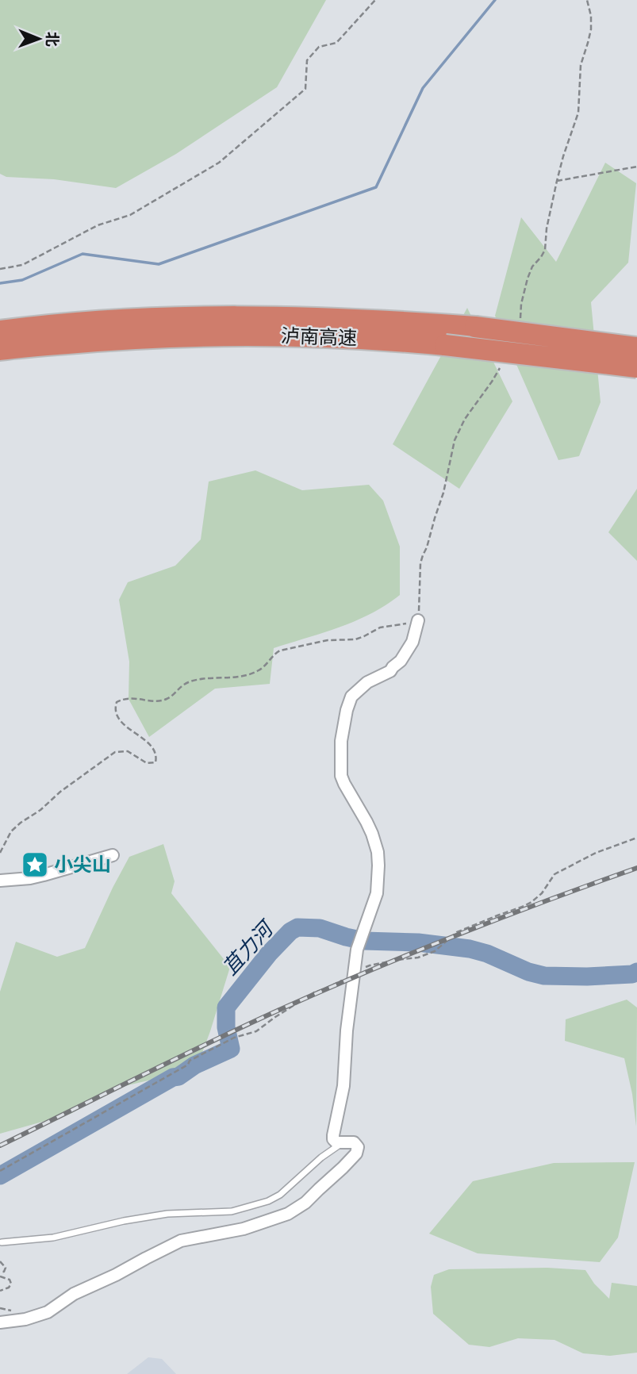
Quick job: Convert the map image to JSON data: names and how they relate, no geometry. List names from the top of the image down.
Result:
{
  "streets": {
    "highway": ["泸南高速"]
  },
  "water": ["苴力河"],
  "places": {
    "place": ["小尖山"]
  },
  "north": "right"
}
